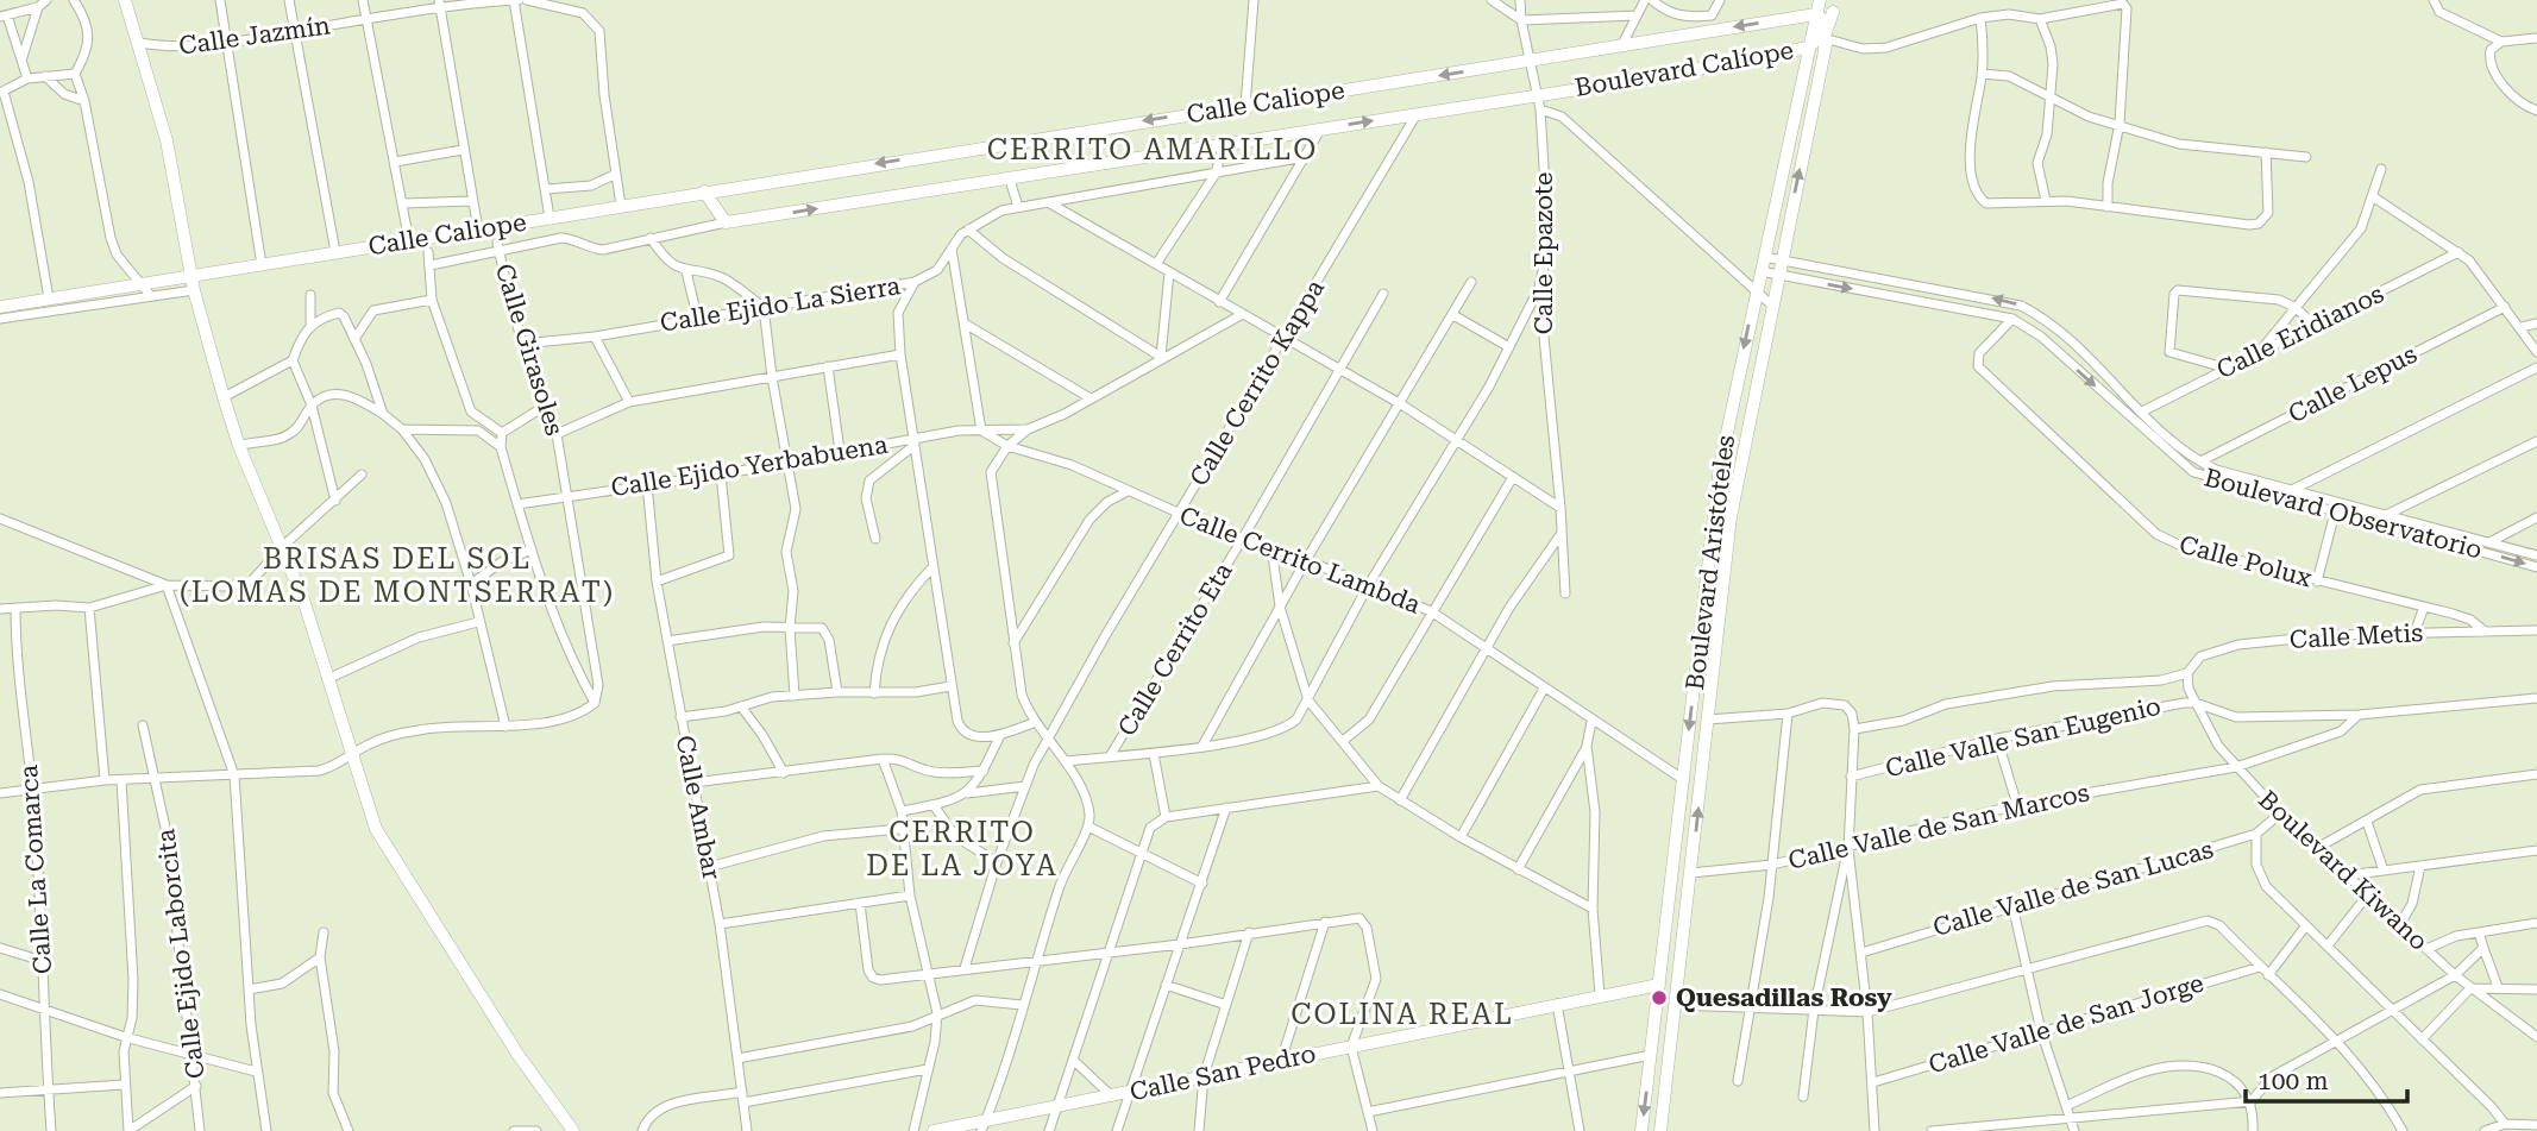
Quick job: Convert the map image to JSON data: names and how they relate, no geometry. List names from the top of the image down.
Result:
{
  "streets": {
    "street": [
      "Calle Jazmín",
      "Boulevard Calíope",
      "Calle Caliope",
      "Calle Epazote",
      "Calle Ejido La Sierra",
      "Calle Eridianos",
      "Calle Girasoles",
      "Calle Cerrito Kappa",
      "Calle Lepus",
      "Calle Ejido Yerbabuena",
      "Boulevard Observatorio",
      "Calle Cerrito Lambda",
      "Calle Polux",
      "Boulevard Aristóteles",
      "Calle Metis",
      "Calle Cerrito Eta",
      "Calle Valle San Eugenio",
      "Calle Ambar",
      "Calle Valle de San Marcos",
      "Calle La Comarca",
      "Boulevard Kiwano",
      "Calle Valle de San Lucas",
      "Calle Ejido Laborcita",
      "Calle Valle de San Jorge",
      "Calle San Pedro"
    ]
  },
  "crossings": [
    ["Boulevard Calíope", "Calle Caliope"],
    ["Boulevard Calíope", "Calle Epazote"],
    ["Boulevard Calíope", "Boulevard Aristóteles"],
    ["Calle Caliope", "Calle Epazote"],
    ["Calle Caliope", "Calle Girasoles"],
    ["Calle Caliope", "Calle Cerrito Kappa"],
    ["Calle Ejido La Sierra", "Calle Girasoles"],
    ["Calle Eridianos", "Boulevard Observatorio"],
    ["Calle Girasoles", "Calle Ejido Yerbabuena"],
    ["Calle Cerrito Kappa", "Calle Cerrito Lambda"],
    ["Calle Lepus", "Boulevard Observatorio"],
    ["Calle Ejido Yerbabuena", "Calle Cerrito Lambda"],
    ["Calle Ejido Yerbabuena", "Calle Ambar"],
    ["Boulevard Observatorio", "Calle Polux"],
    ["Boulevard Observatorio", "Boulevard Aristóteles"],
    ["Calle Cerrito Lambda", "Boulevard Aristóteles"],
    ["Calle Cerrito Lambda", "Calle Cerrito Eta"],
    ["Calle Polux", "Calle Metis"],
    ["Boulevard Aristóteles", "Calle Valle de San Marcos"],
    ["Boulevard Aristóteles", "Calle San Pedro"],
    ["Calle Metis", "Boulevard Kiwano"],
    ["Calle Valle San Eugenio", "Boulevard Kiwano"],
    ["Calle Valle de San Marcos", "Boulevard Kiwano"],
    ["Boulevard Kiwano", "Calle Valle de San Lucas"]
  ],
  "districts": [
    "CERRITO AMARILLO",
    "BRISAS DEL SOL (LOMAS DE MONTSERRAT)",
    "CERRITO DE LA JOYA",
    "COLINA REAL"
  ],
  "places": ["Quesadillas Rosy"],
  "scale_bar": "100 m"
}
